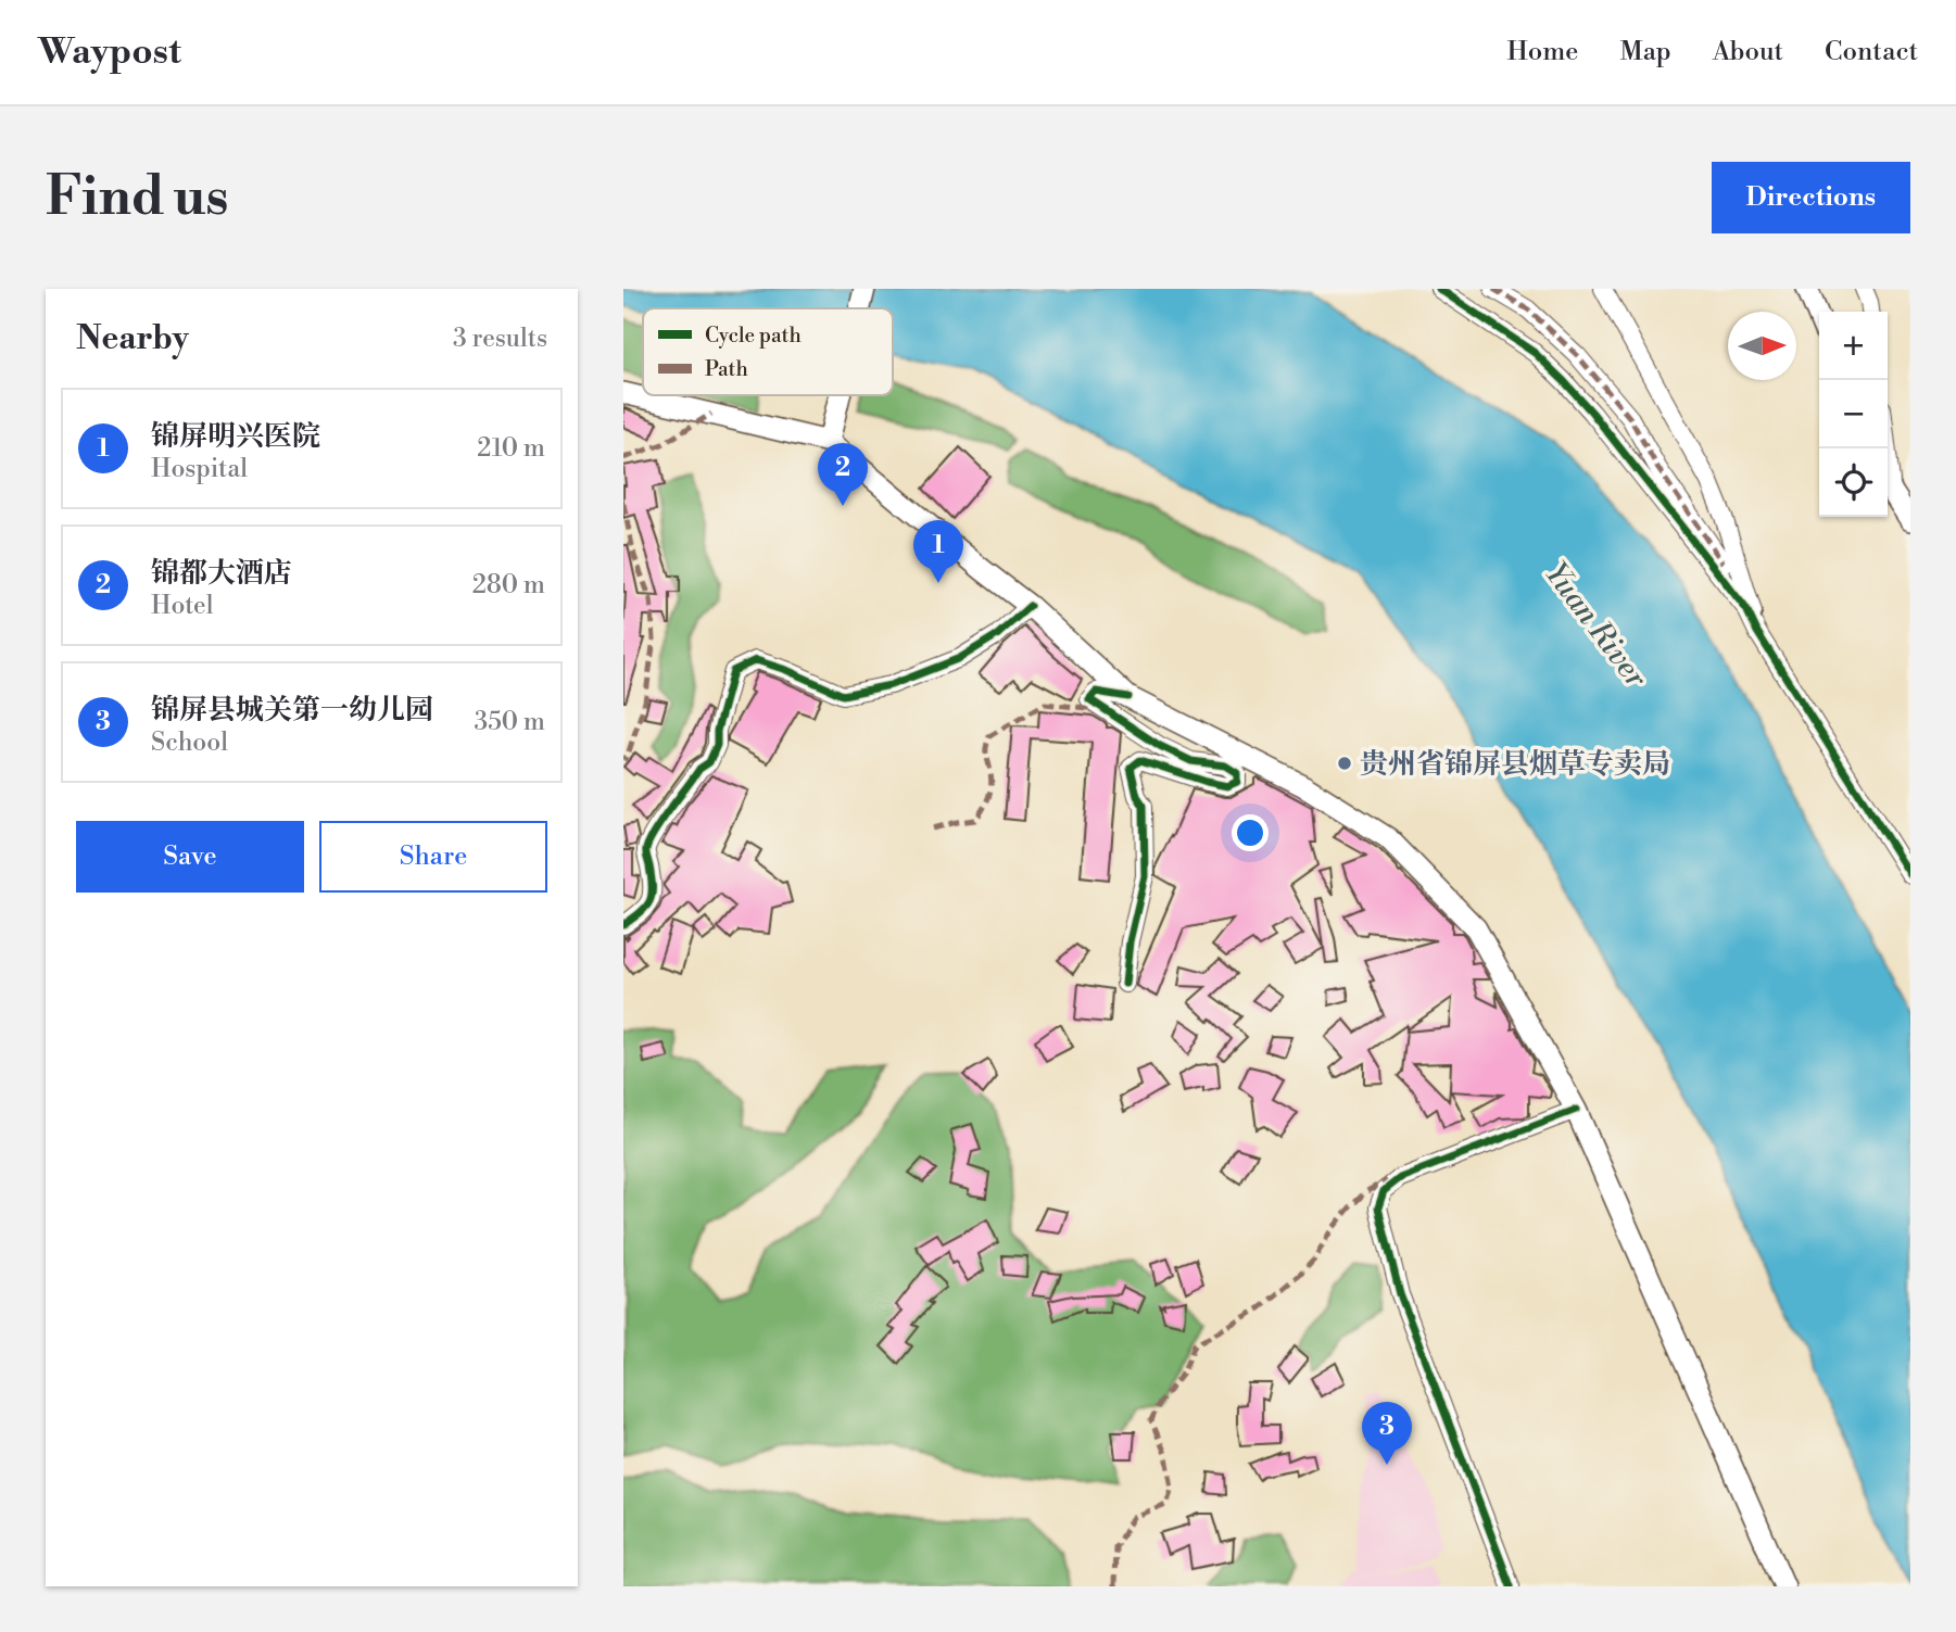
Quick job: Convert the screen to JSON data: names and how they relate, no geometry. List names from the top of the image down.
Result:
{
  "water": ["Yuan River"],
  "places": ["贵州省锦屏县烟草专卖局"],
  "legend": ["Cycle path", "Path"],
  "north": "right",
  "page": {
    "header": "Waypost",
    "nav": [
      "Home",
      "Map",
      "About",
      "Contact"
    ],
    "buttons": [
      "Directions",
      ["Save", "Share"]
    ],
    "title": "Find us",
    "heading": ["Nearby", "3 results"],
    "map_buttons": ["+", "−"],
    "list": [
      {
        "mark": "1",
        "name": "锦屏明兴医院",
        "note": "Hospital",
        "value": "210 m"
      },
      {
        "mark": "2",
        "name": "锦都大酒店",
        "note": "Hotel",
        "value": "280 m"
      },
      {
        "mark": "3",
        "name": "锦屏县城关第一幼儿园",
        "note": "School",
        "value": "350 m"
      }
    ],
    "pins": ["2", "1", "3"]
  }
}
